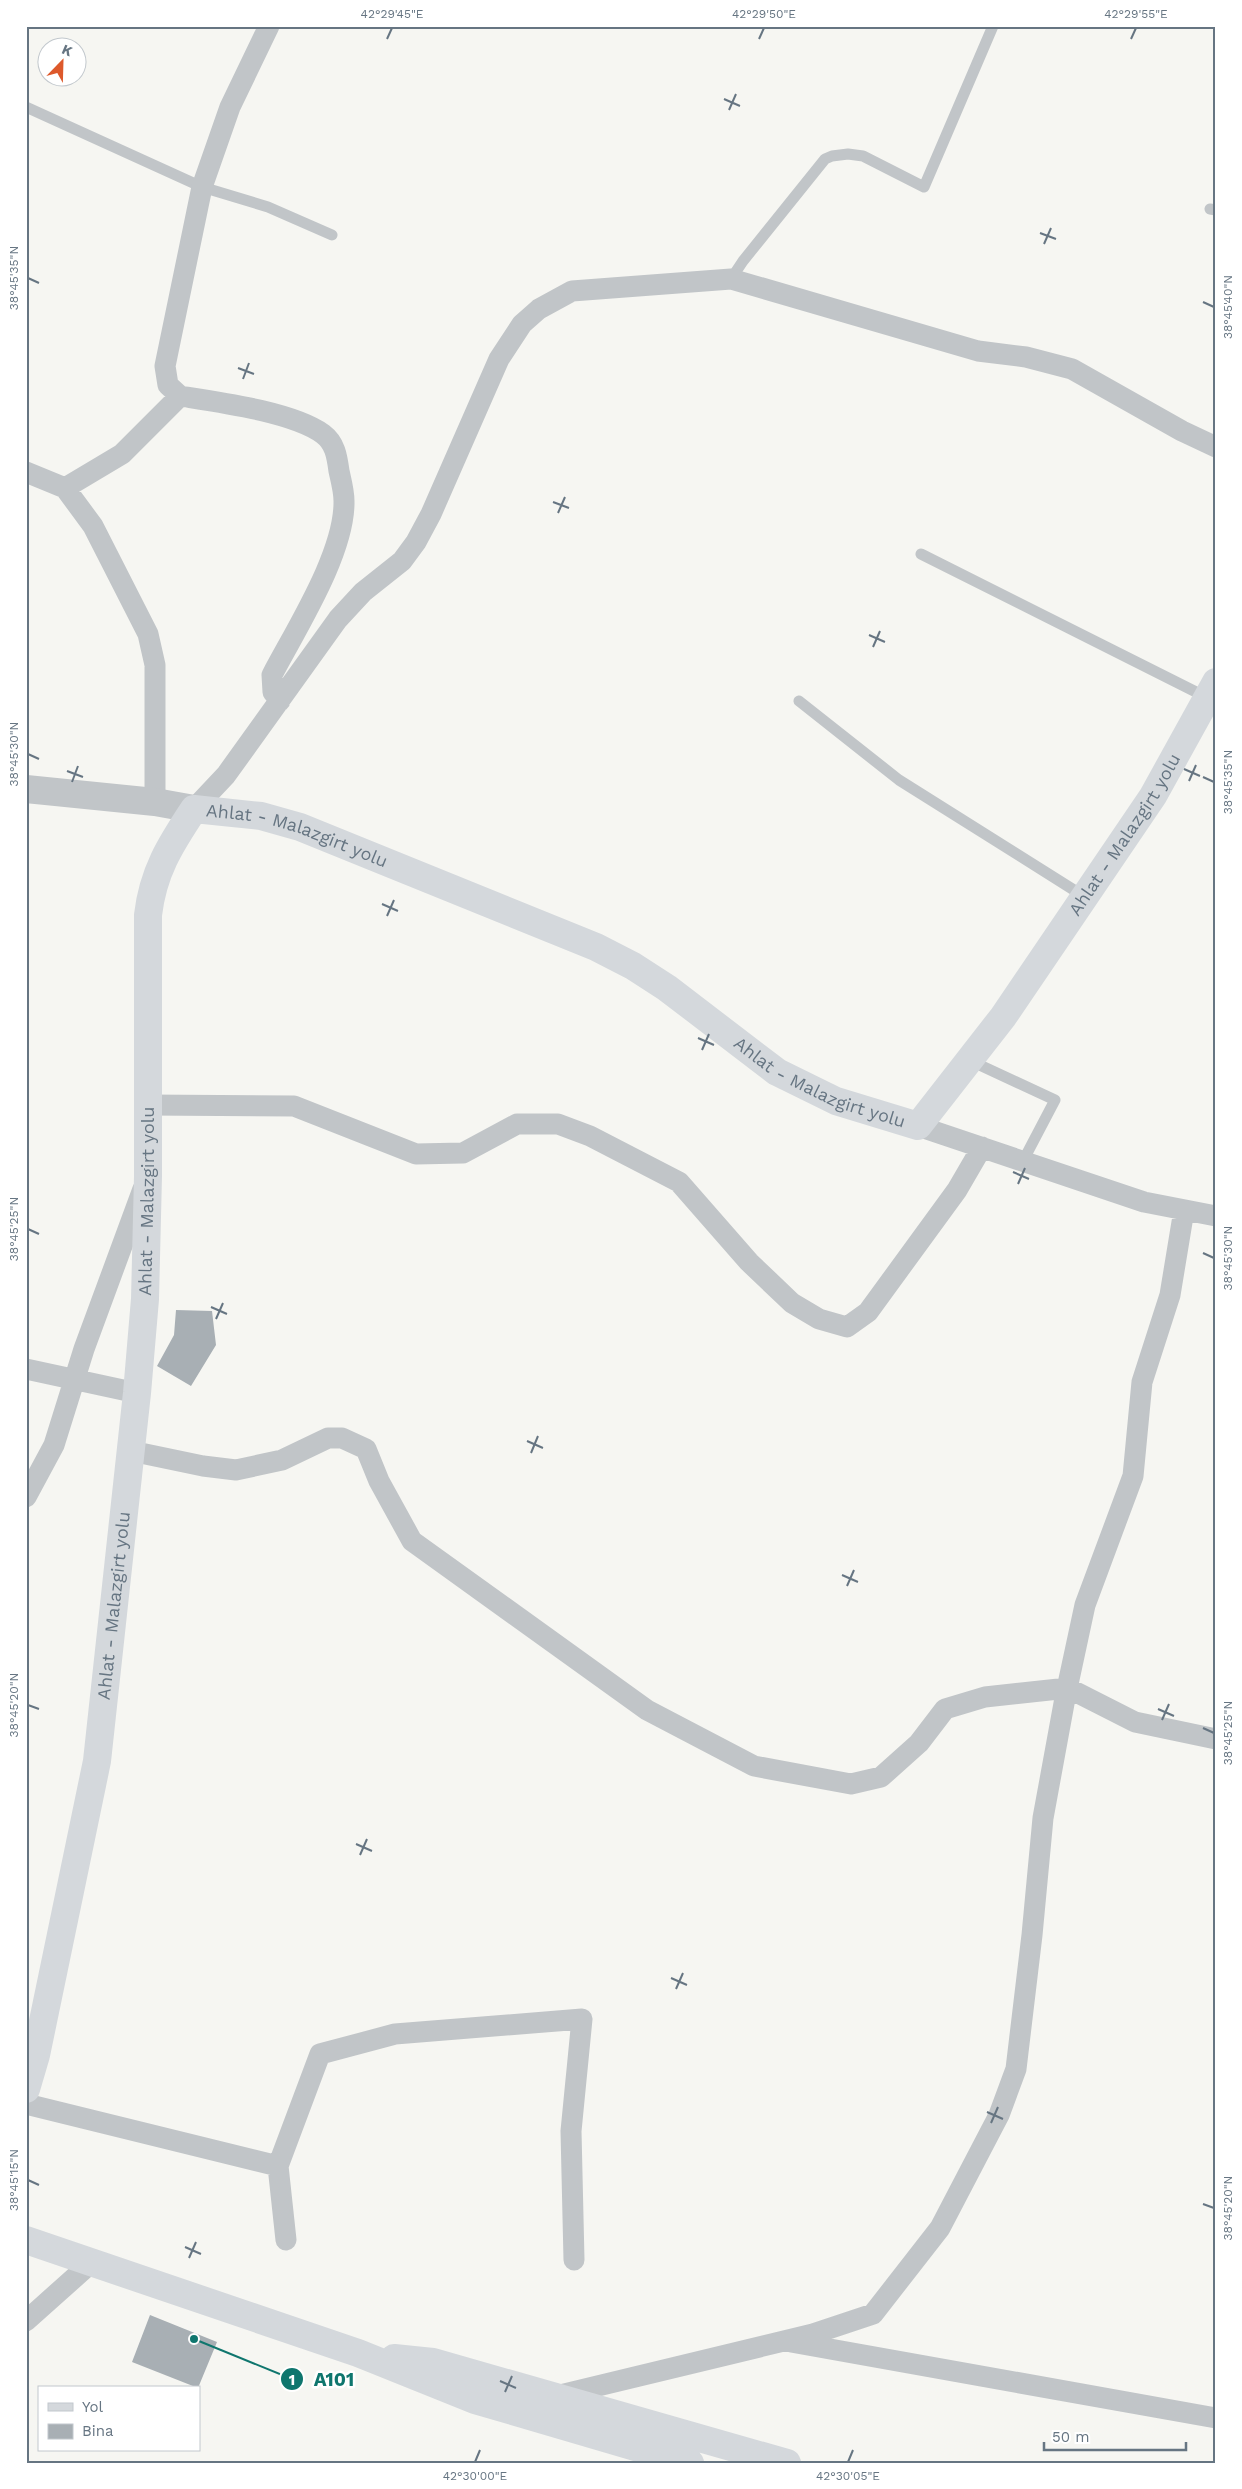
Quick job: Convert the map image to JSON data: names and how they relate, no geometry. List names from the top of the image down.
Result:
{
  "streets": {
    "main road": ["Ahlat - Malazgirt yolu"]
  },
  "places": ["A101"],
  "legend": ["Yol", "Bina"],
  "scale_bar": "50 m",
  "north": "top right",
  "coordinates": [
    "42°29'45\"E",
    "42°29'50\"E",
    "42°29'55\"E",
    "38°45'35\"N",
    "38°45'40\"N",
    "38°45'30\"N",
    "38°45'25\"N",
    "38°45'20\"N",
    "38°45'15\"N",
    "42°30'00\"E",
    "42°30'05\"E"
  ]
}
